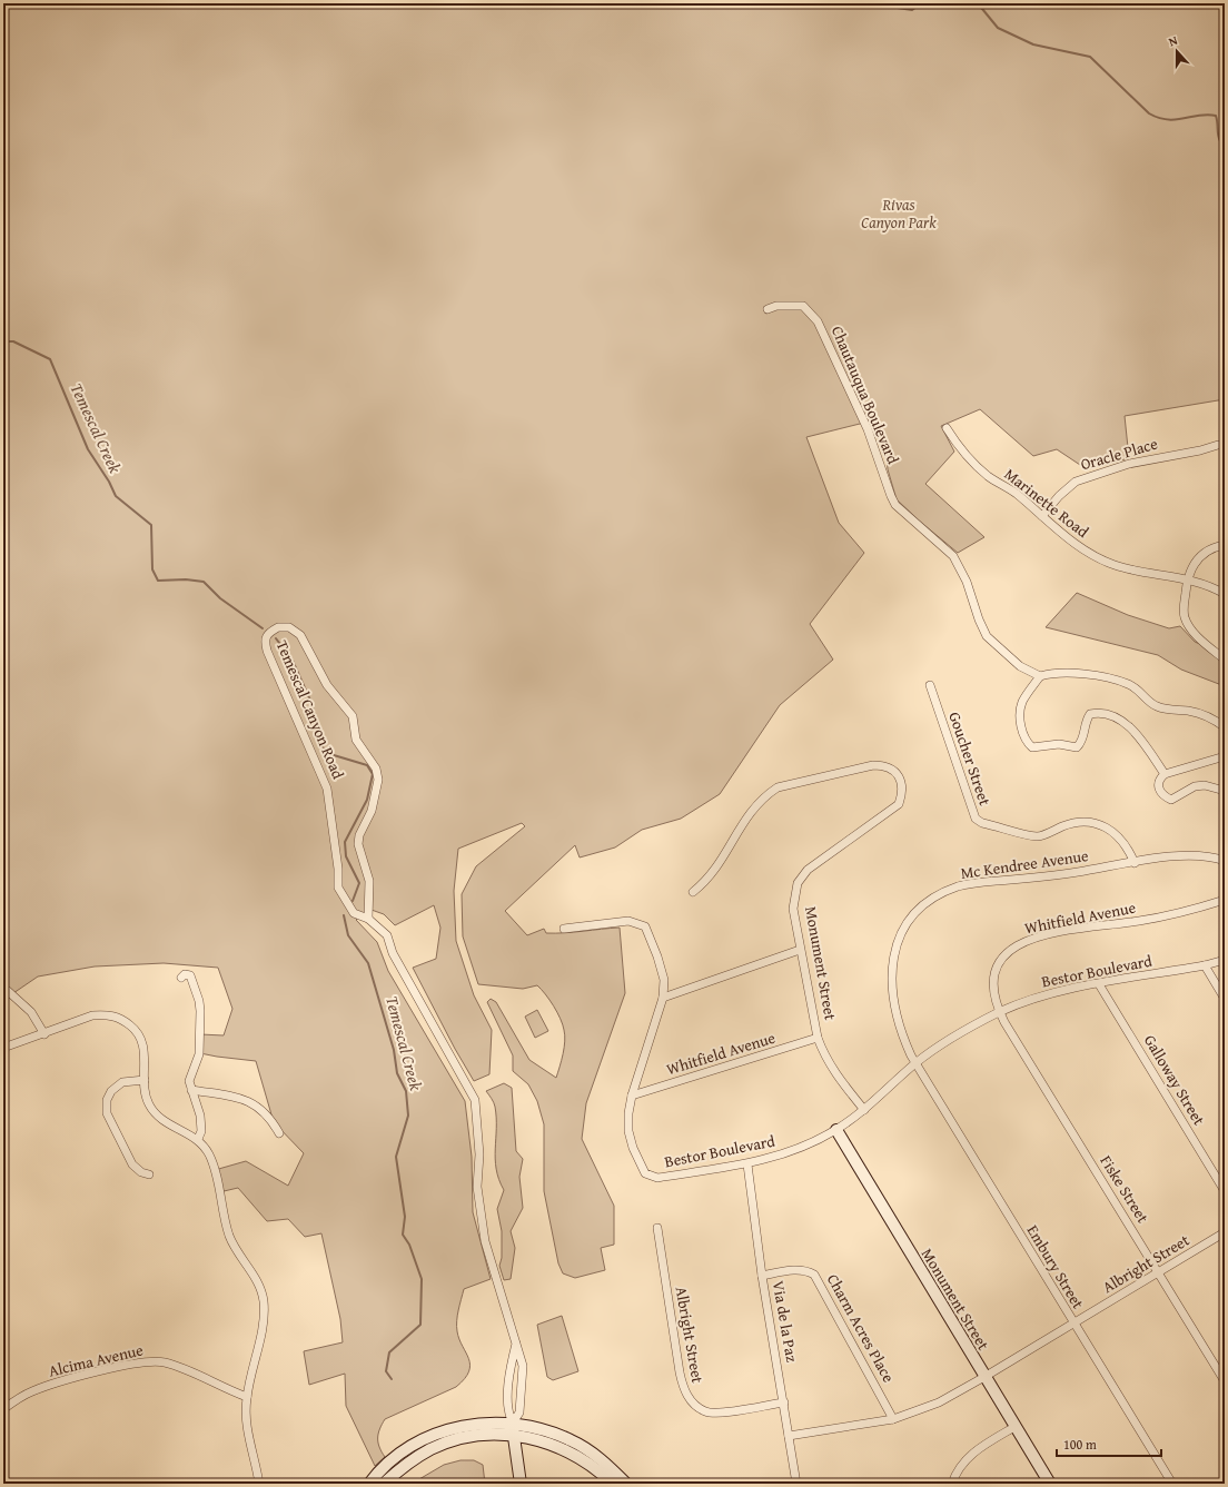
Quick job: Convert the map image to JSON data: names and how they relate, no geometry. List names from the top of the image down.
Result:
{
  "streets": {
    "main road": ["Temescal Canyon Road", "Monument Street"],
    "street": [
      "Chautauqua Boulevard",
      "Oracle Place",
      "Marinette Road",
      "Goucher Street",
      "Mc Kendree Avenue",
      "Whitfield Avenue",
      "Bestor Boulevard",
      "Galloway Street",
      "Fiske Street",
      "Albright Street",
      "Embury Street",
      "Via de la Paz",
      "Charm Acres Place",
      "Alcima Avenue"
    ]
  },
  "crossings": [
    ["Oracle Place", "Marinette Road"],
    ["Goucher Street", "Mc Kendree Avenue"],
    ["Mc Kendree Avenue", "Bestor Boulevard"],
    ["Mc Kendree Avenue", "Embury Street"],
    ["Whitfield Avenue", "Monument Street"],
    ["Whitfield Avenue", "Bestor Boulevard"],
    ["Whitfield Avenue", "Fiske Street"],
    ["Monument Street", "Bestor Boulevard"],
    ["Monument Street", "Albright Street"],
    ["Bestor Boulevard", "Galloway Street"],
    ["Bestor Boulevard", "Fiske Street"],
    ["Bestor Boulevard", "Embury Street"],
    ["Bestor Boulevard", "Via de la Paz"],
    ["Fiske Street", "Albright Street"],
    ["Albright Street", "Embury Street"],
    ["Albright Street", "Via de la Paz"],
    ["Albright Street", "Charm Acres Place"],
    ["Via de la Paz", "Charm Acres Place"]
  ],
  "water": ["Temescal Creek"],
  "parks": ["Rivas Canyon Park"],
  "scale_bar": "100 m",
  "north": "top"
}
